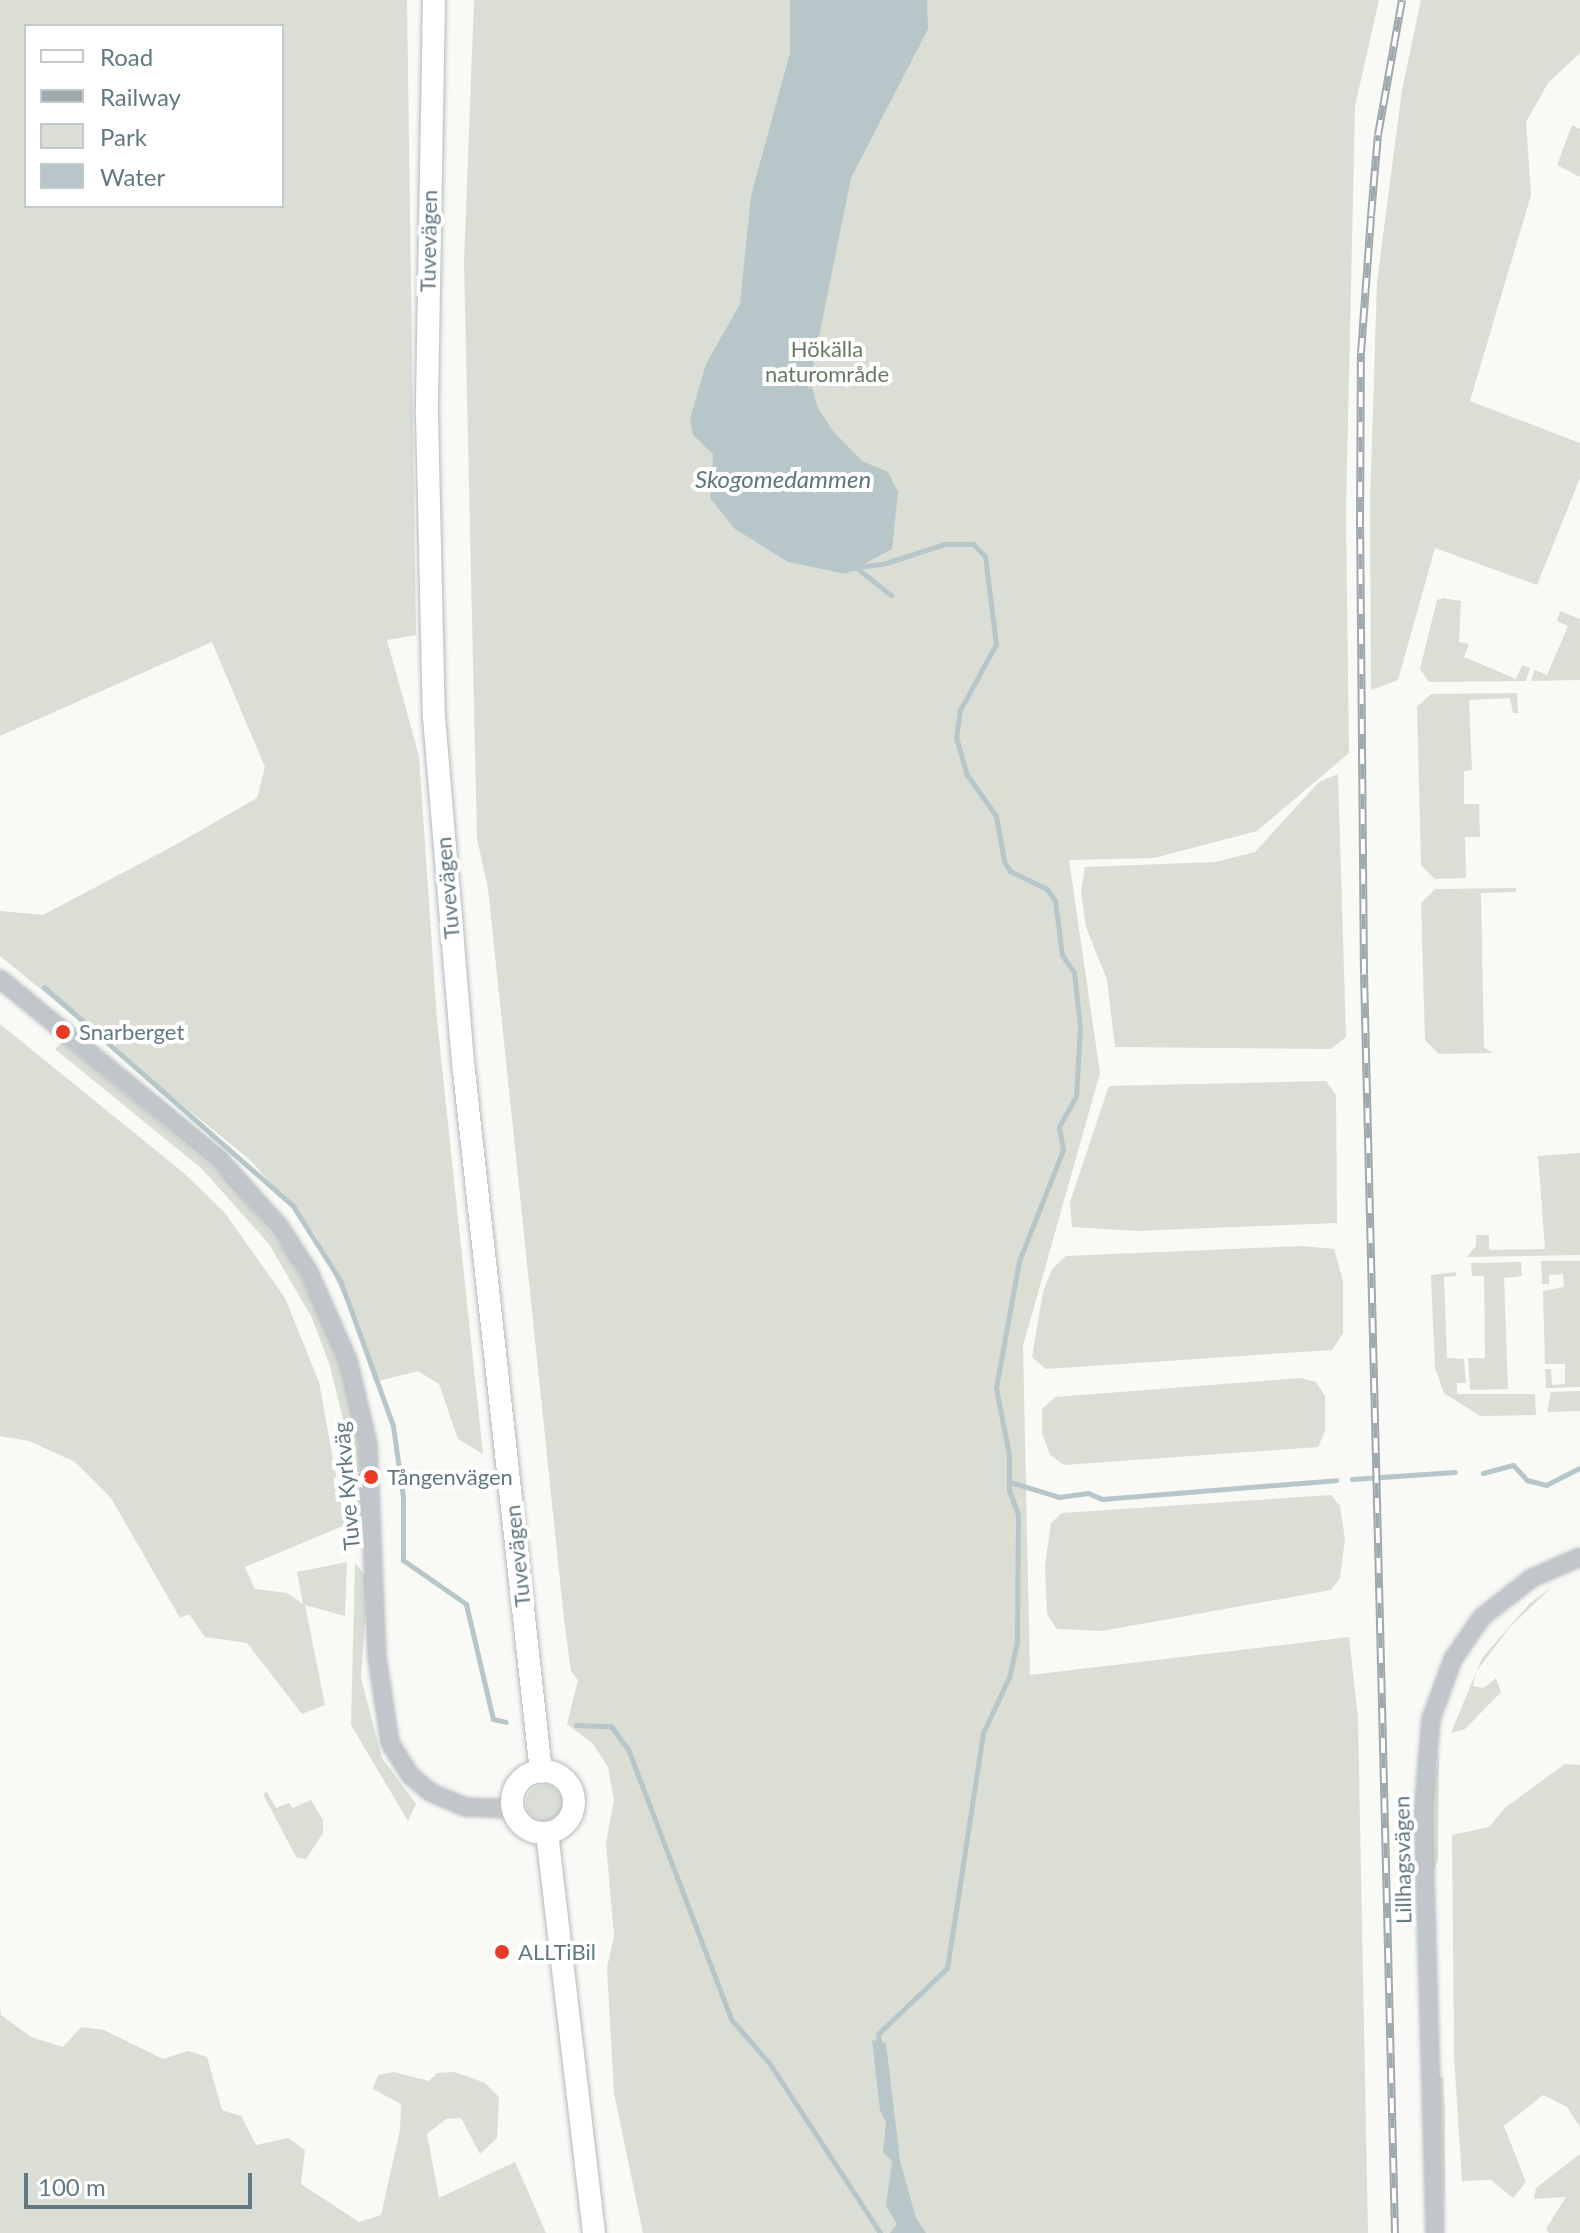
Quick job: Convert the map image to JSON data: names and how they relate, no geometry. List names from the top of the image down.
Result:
{
  "streets": {
    "main road": ["Tuvevägen"],
    "street": ["Tuve Kyrkväg", "Lillhagsvägen"]
  },
  "crossings": [
    ["Tuvevägen", "Tuve Kyrkväg"]
  ],
  "water": ["Skogomedammen"],
  "parks": ["Hökälla naturområde"],
  "places": ["Snarberget", "Tångenvägen", "ALLTiBil"],
  "legend": [
    "Road",
    "Railway",
    "Park",
    "Water"
  ],
  "scale_bar": "100 m"
}
